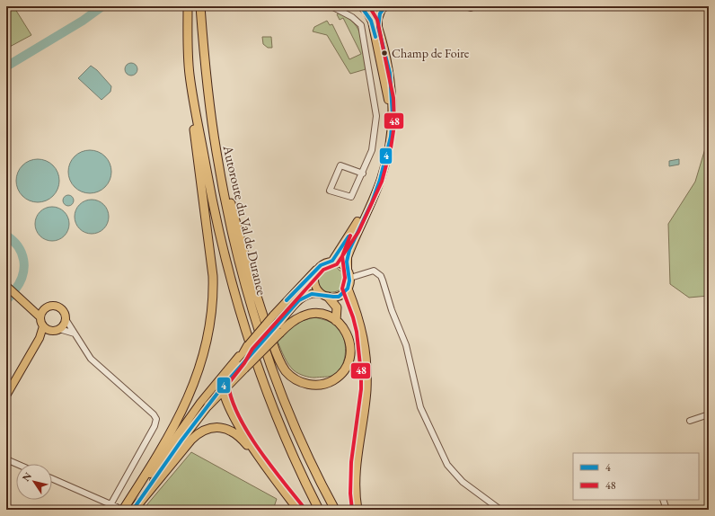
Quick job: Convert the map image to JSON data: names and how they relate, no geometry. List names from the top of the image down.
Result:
{
  "streets": {
    "highway": ["Autoroute du Val de Durance"]
  },
  "places": ["Champ de Foire"],
  "lines": ["transit line 4", "transit line 48"],
  "legend": ["4", "48"],
  "north": "top left"
}
